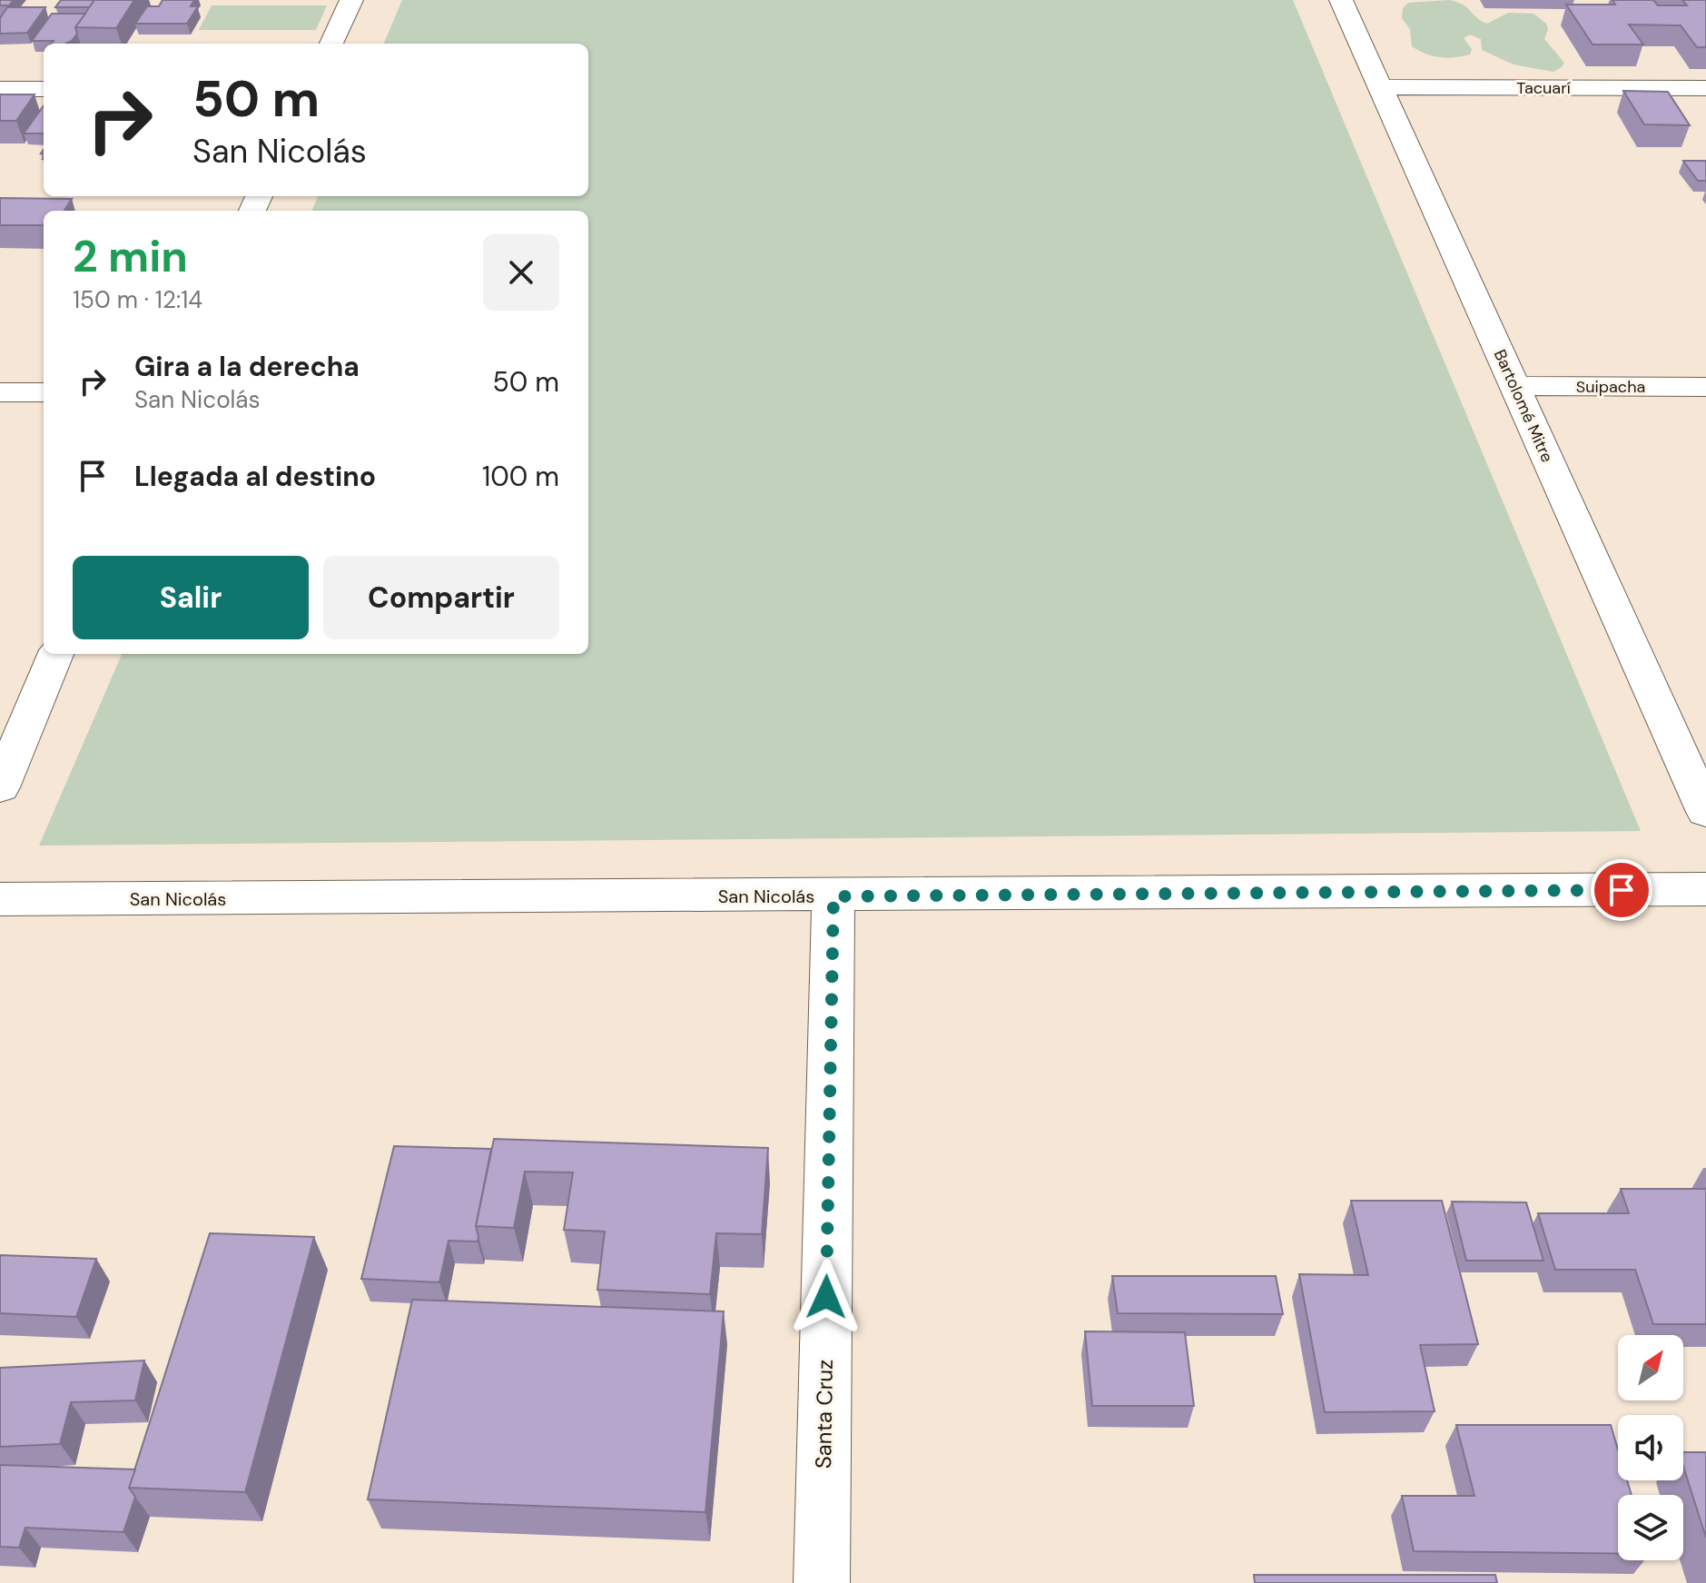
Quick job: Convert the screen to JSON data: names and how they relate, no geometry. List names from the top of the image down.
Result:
{
  "streets": {
    "street": [
      "Tacuarí",
      "Suipacha",
      "Bartolomé Mitre",
      "San Nicolás",
      "Santa Cruz"
    ]
  },
  "crossings": [
    ["Tacuarí", "Bartolomé Mitre"],
    ["Suipacha", "Bartolomé Mitre"],
    ["San Nicolás", "Santa Cruz"]
  ],
  "north": "top right",
  "page": {
    "turn": ["50 m", "San Nicolás"],
    "heading": ["2 min", "150 m · 12:14"],
    "list": [
      {
        "name": "Gira a la derecha",
        "note": "San Nicolás",
        "value": "50 m"
      },
      {
        "name": "Llegada al destino",
        "value": "100 m"
      }
    ],
    "buttons": ["Salir", "Compartir"]
  }
}
